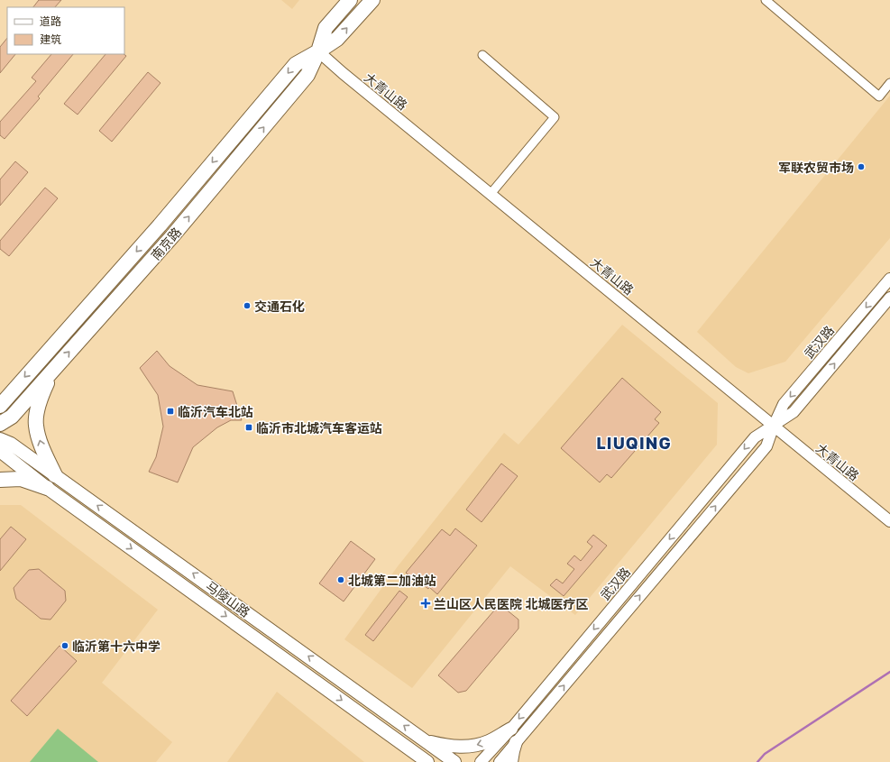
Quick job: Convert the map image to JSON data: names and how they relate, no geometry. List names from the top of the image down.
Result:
{
  "streets": {
    "highway": ["南京路"],
    "main road": ["大青山路", "武汉路", "马陵山路"]
  },
  "crossings": [
    ["大青山路", "南京路"],
    ["大青山路", "武汉路"]
  ],
  "districts": ["LIUQING"],
  "places": {
    "other": [
      "军联农贸市场",
      "交通石化",
      "北城第二加油站",
      "临沂第十六中学"
    ],
    "transit": ["临沂汽车北站", "临沂市北城汽车客运站"],
    "health": ["兰山区人民医院 北城医疗区"]
  },
  "legend": ["道路", "建筑"]
}
